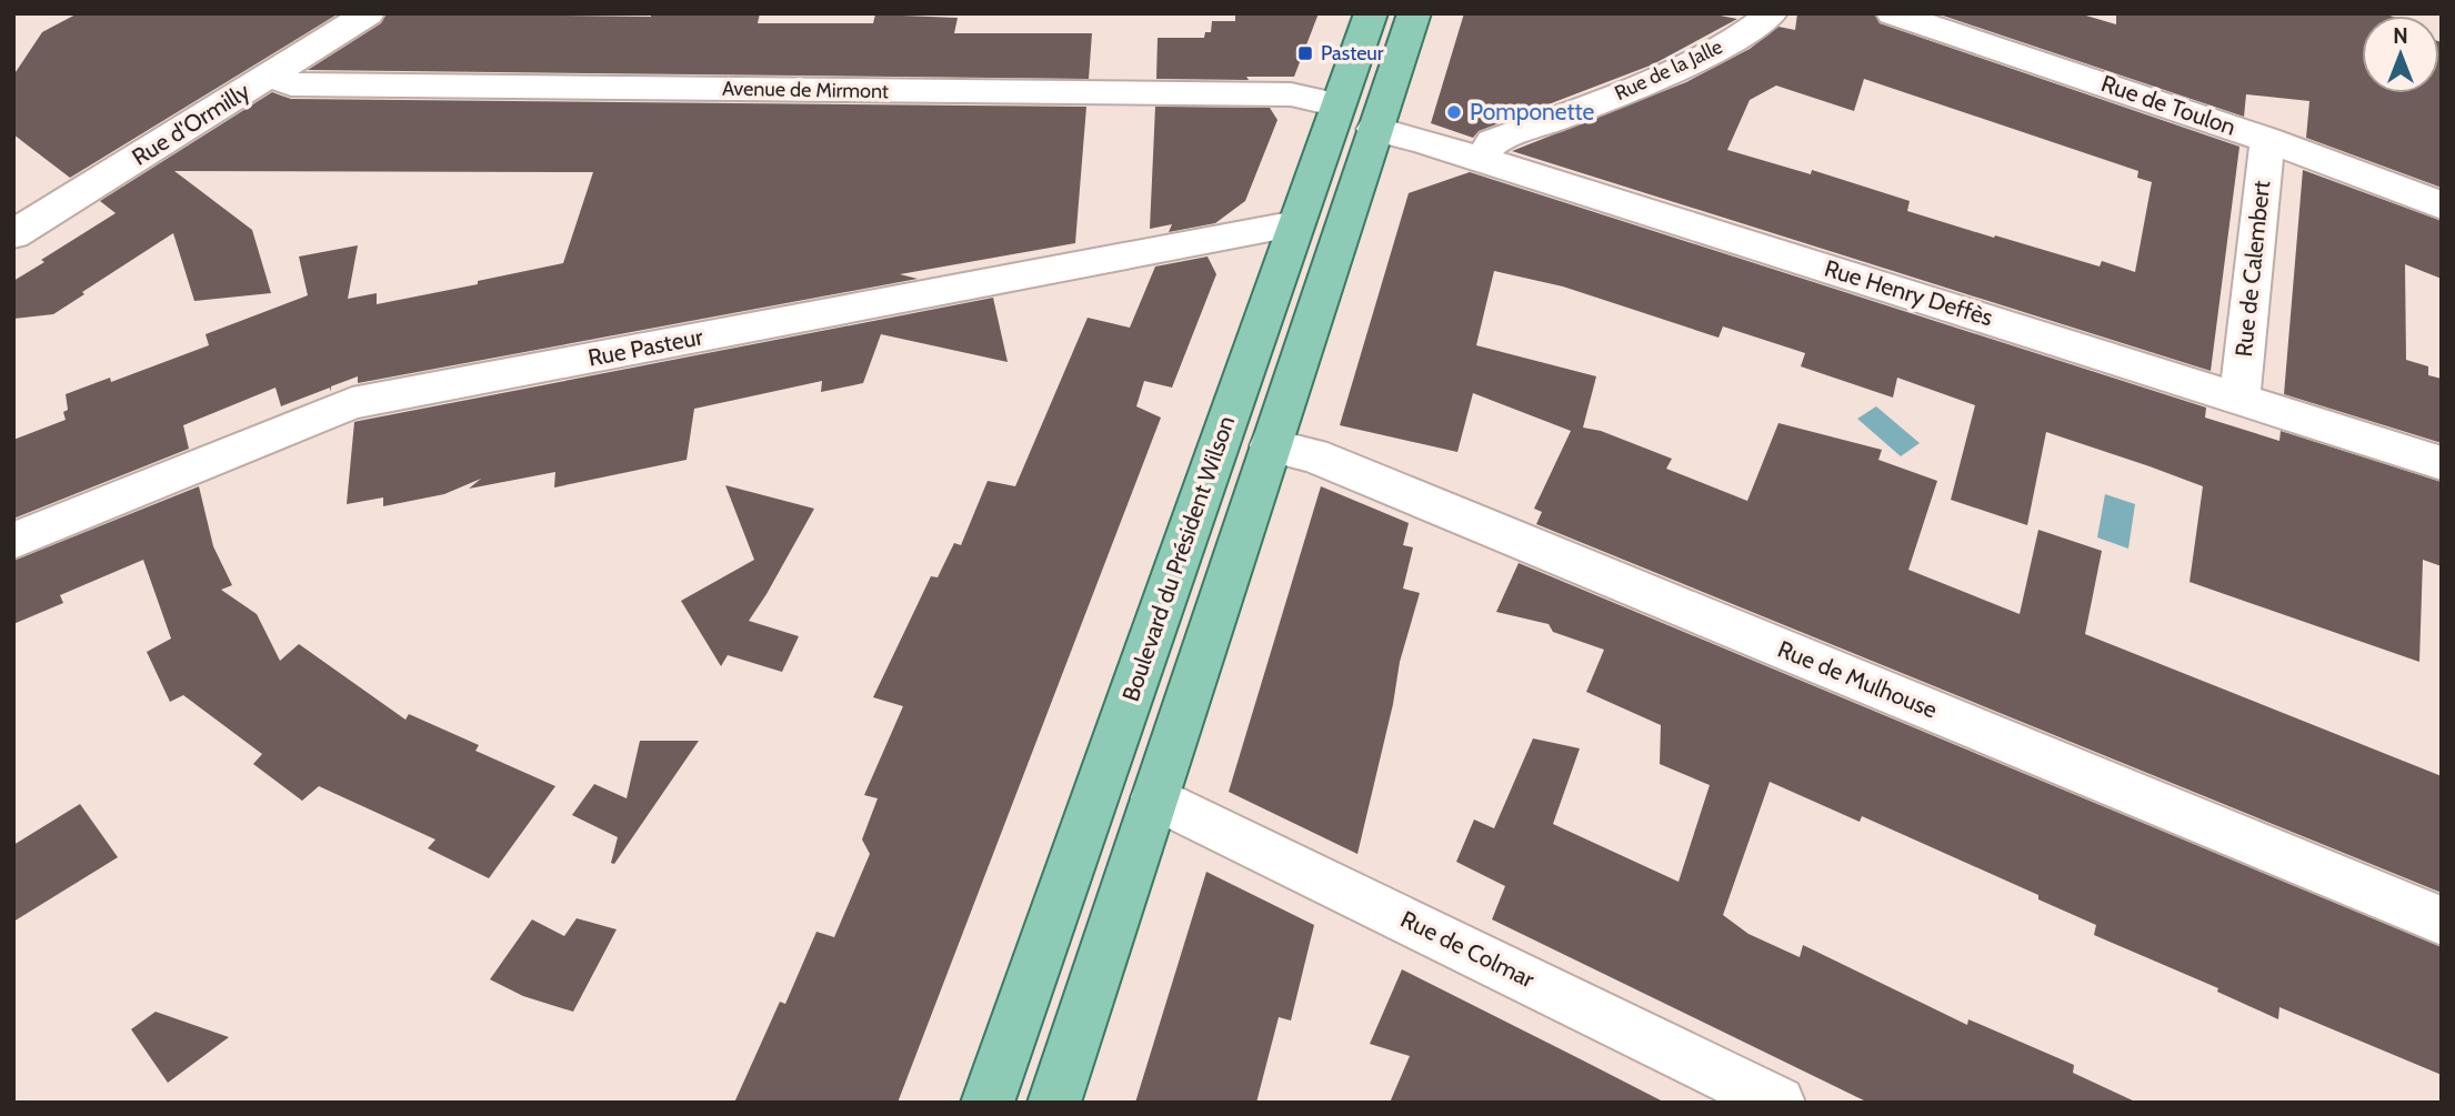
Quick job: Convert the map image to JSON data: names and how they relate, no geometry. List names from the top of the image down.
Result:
{
  "streets": {
    "main road": ["Boulevard du Président Wilson"],
    "street": [
      "Rue de la Jalle",
      "Avenue de Mirmont",
      "Rue de Toulon",
      "Rue d'Ormilly",
      "Rue de Calembert",
      "Rue Henry Deffès",
      "Rue Pasteur",
      "Rue de Mulhouse",
      "Rue de Colmar"
    ]
  },
  "crossings": [
    ["Rue de la Jalle", "Rue Henry Deffès"],
    ["Avenue de Mirmont", "Rue d'Ormilly"],
    ["Avenue de Mirmont", "Boulevard du Président Wilson"],
    ["Rue de Toulon", "Rue de Calembert"],
    ["Rue de Calembert", "Rue Henry Deffès"],
    ["Rue Pasteur", "Boulevard du Président Wilson"]
  ],
  "places": {
    "transit": ["Pasteur"],
    "other": ["Pomponette"]
  },
  "north": "top"
}
